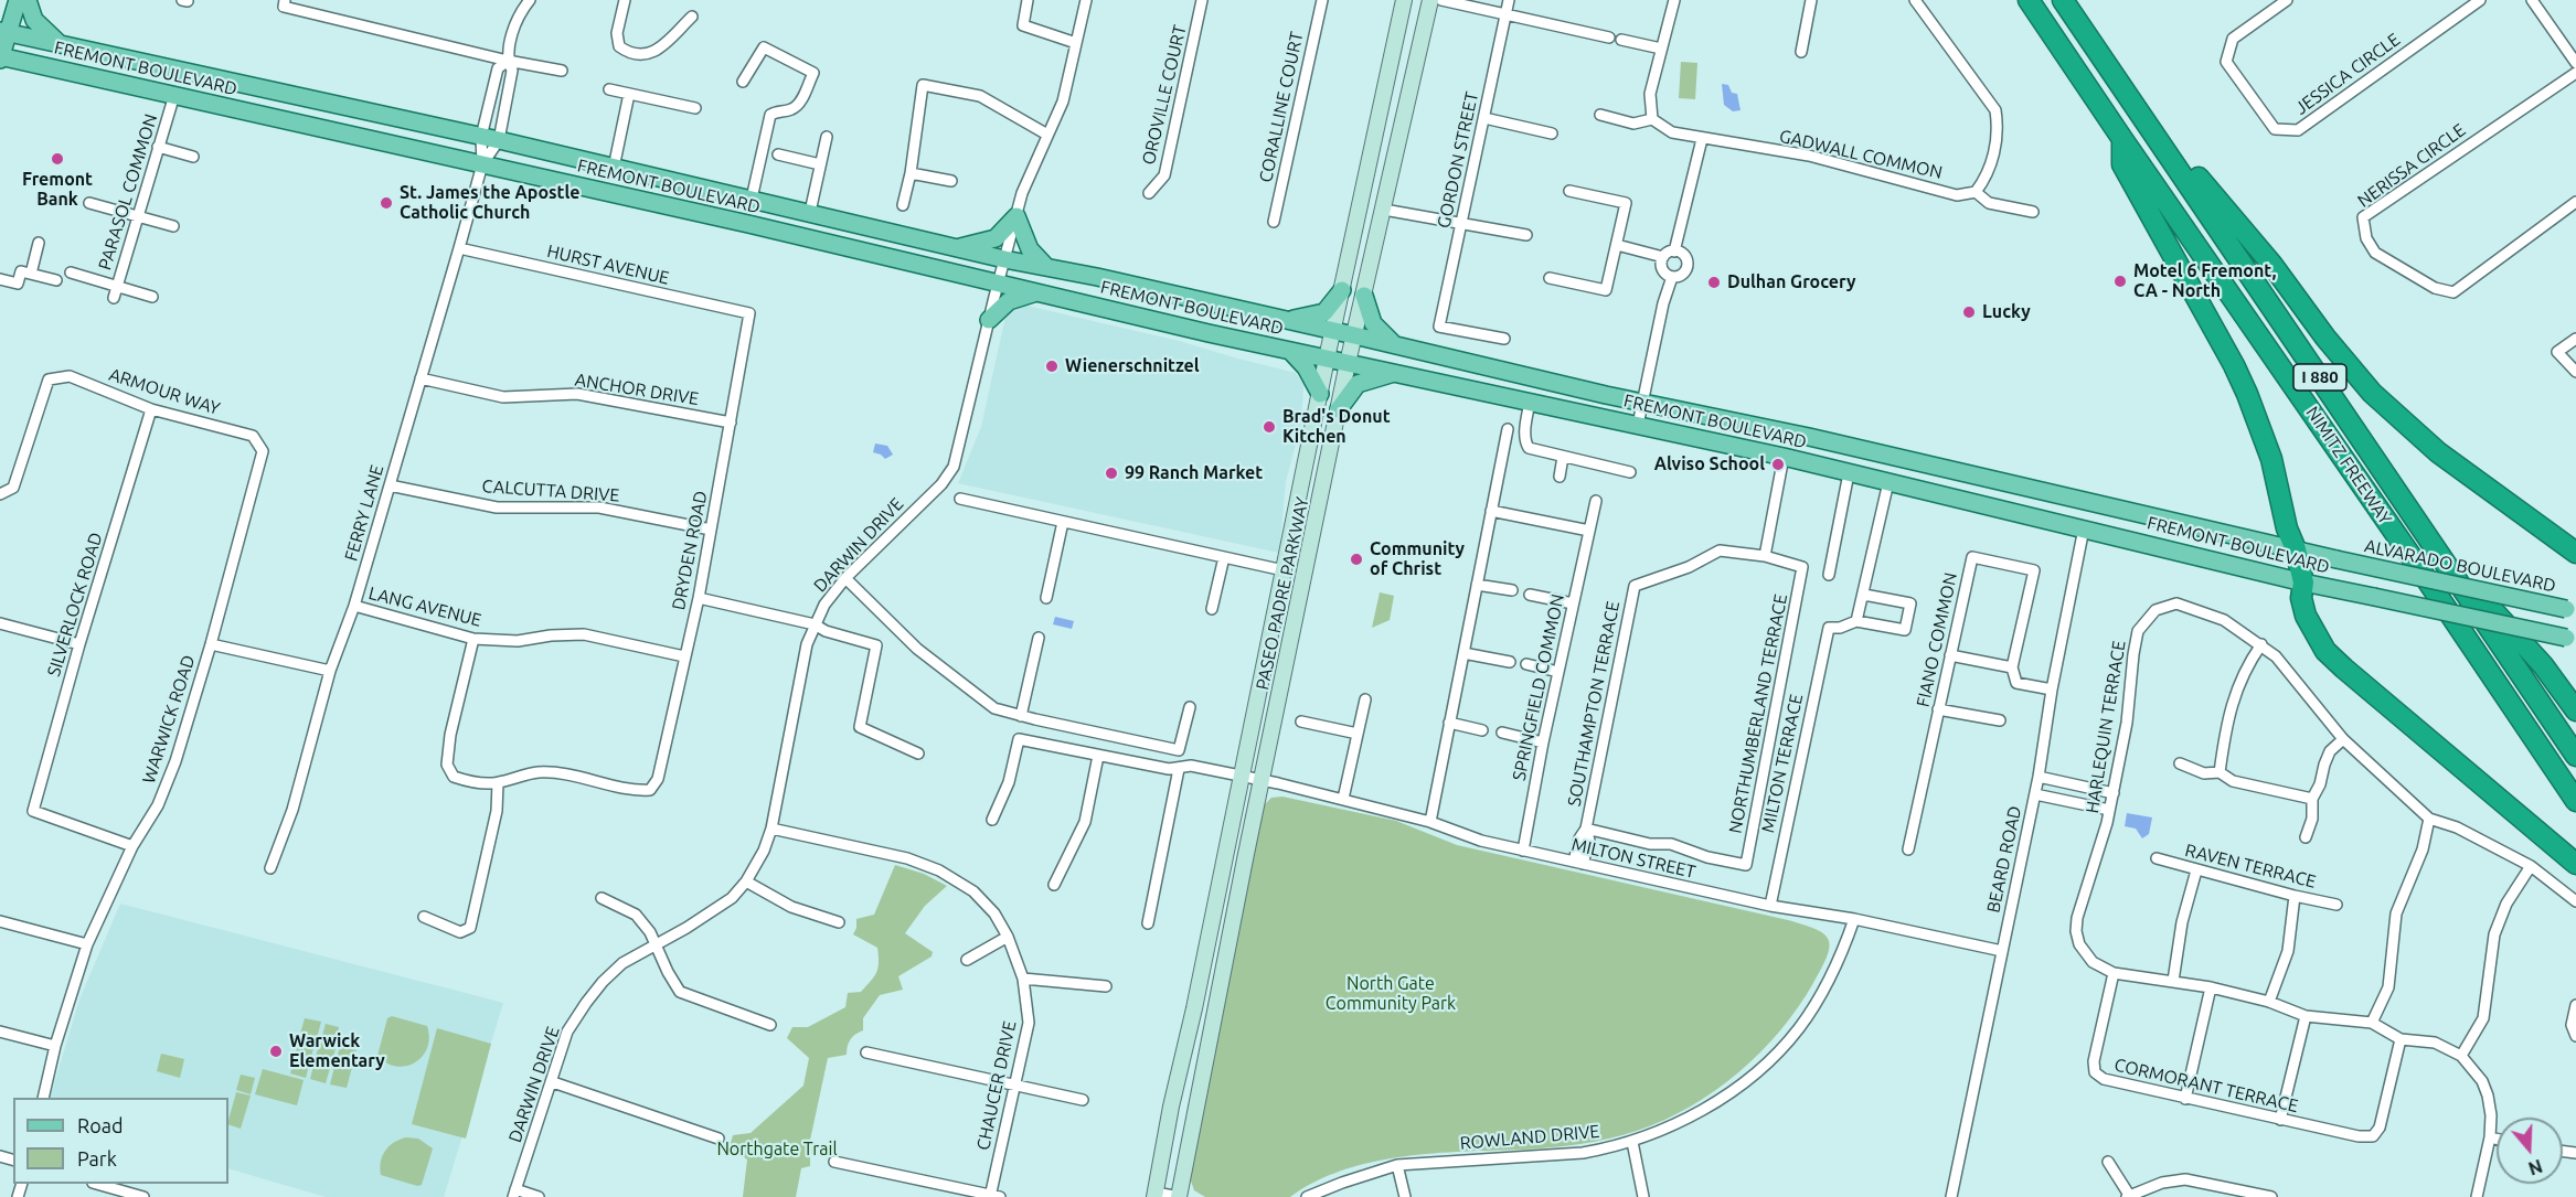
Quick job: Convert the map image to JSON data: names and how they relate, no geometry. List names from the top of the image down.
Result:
{
  "streets": {
    "highway": ["I 880", "NIMITZ FREEWAY"],
    "main road": ["FREMONT BOULEVARD", "ALVARADO BOULEVARD", "PASEO PADRE PARKWAY"],
    "street": [
      "JESSICA CIRCLE",
      "OROVILLE COURT",
      "CORALLINE COURT",
      "GADWALL COMMON",
      "GORDON STREET",
      "NERISSA CIRCLE",
      "PARASOL COMMON",
      "HURST AVENUE",
      "ANCHOR DRIVE",
      "ARMOUR WAY",
      "CALCUTTA DRIVE",
      "FERRY LANE",
      "DARWIN DRIVE",
      "DRYDEN ROAD",
      "SILVERLOCK ROAD",
      "LANG AVENUE",
      "FIANO COMMON",
      "SPRINGFIELD COMMON",
      "SOUTHAMPTON TERRACE",
      "NORTHUMBERLAND TERRACE",
      "WARWICK ROAD",
      "HARLEQUIN TERRACE",
      "MILTON TERRACE",
      "MILTON STREET",
      "BEARD ROAD",
      "RAVEN TERRACE",
      "CHAUCER DRIVE",
      "CORMORANT TERRACE",
      "ROWLAND DRIVE"
    ]
  },
  "crossings": [
    ["FREMONT BOULEVARD", "PARASOL COMMON"],
    ["FREMONT BOULEVARD", "FERRY LANE"],
    ["FREMONT BOULEVARD", "DARWIN DRIVE"],
    ["FREMONT BOULEVARD", "ALVARADO BOULEVARD"],
    ["FREMONT BOULEVARD", "PASEO PADRE PARKWAY"],
    ["FREMONT BOULEVARD", "BEARD ROAD"],
    ["HURST AVENUE", "FERRY LANE"],
    ["HURST AVENUE", "DRYDEN ROAD"],
    ["ANCHOR DRIVE", "FERRY LANE"],
    ["ANCHOR DRIVE", "DRYDEN ROAD"],
    ["ARMOUR WAY", "SILVERLOCK ROAD"],
    ["ARMOUR WAY", "WARWICK ROAD"],
    ["CALCUTTA DRIVE", "FERRY LANE"],
    ["CALCUTTA DRIVE", "DRYDEN ROAD"],
    ["FERRY LANE", "LANG AVENUE"],
    ["DARWIN DRIVE", "CHAUCER DRIVE"],
    ["DRYDEN ROAD", "LANG AVENUE"],
    ["PASEO PADRE PARKWAY", "MILTON STREET"],
    ["SILVERLOCK ROAD", "WARWICK ROAD"],
    ["SPRINGFIELD COMMON", "MILTON STREET"],
    ["SOUTHAMPTON TERRACE", "NORTHUMBERLAND TERRACE"],
    ["SOUTHAMPTON TERRACE", "MILTON STREET"],
    ["HARLEQUIN TERRACE", "CORMORANT TERRACE"],
    ["MILTON TERRACE", "MILTON STREET"],
    ["MILTON STREET", "BEARD ROAD"],
    ["MILTON STREET", "ROWLAND DRIVE"]
  ],
  "parks": ["North Gate Community Park", "Northgate Trail"],
  "places": [
    "Fremont Bank",
    "St. James the Apostle Catholic Church",
    "Motel 6 Fremont, CA - North",
    "Dulhan Grocery",
    "Lucky",
    "Wienerschnitzel",
    "Brad's Donut Kitchen",
    "Alviso School",
    "99 Ranch Market",
    "Community of Christ",
    "Warwick Elementary"
  ],
  "legend": ["Road", "Park"],
  "north": "bottom"
}
